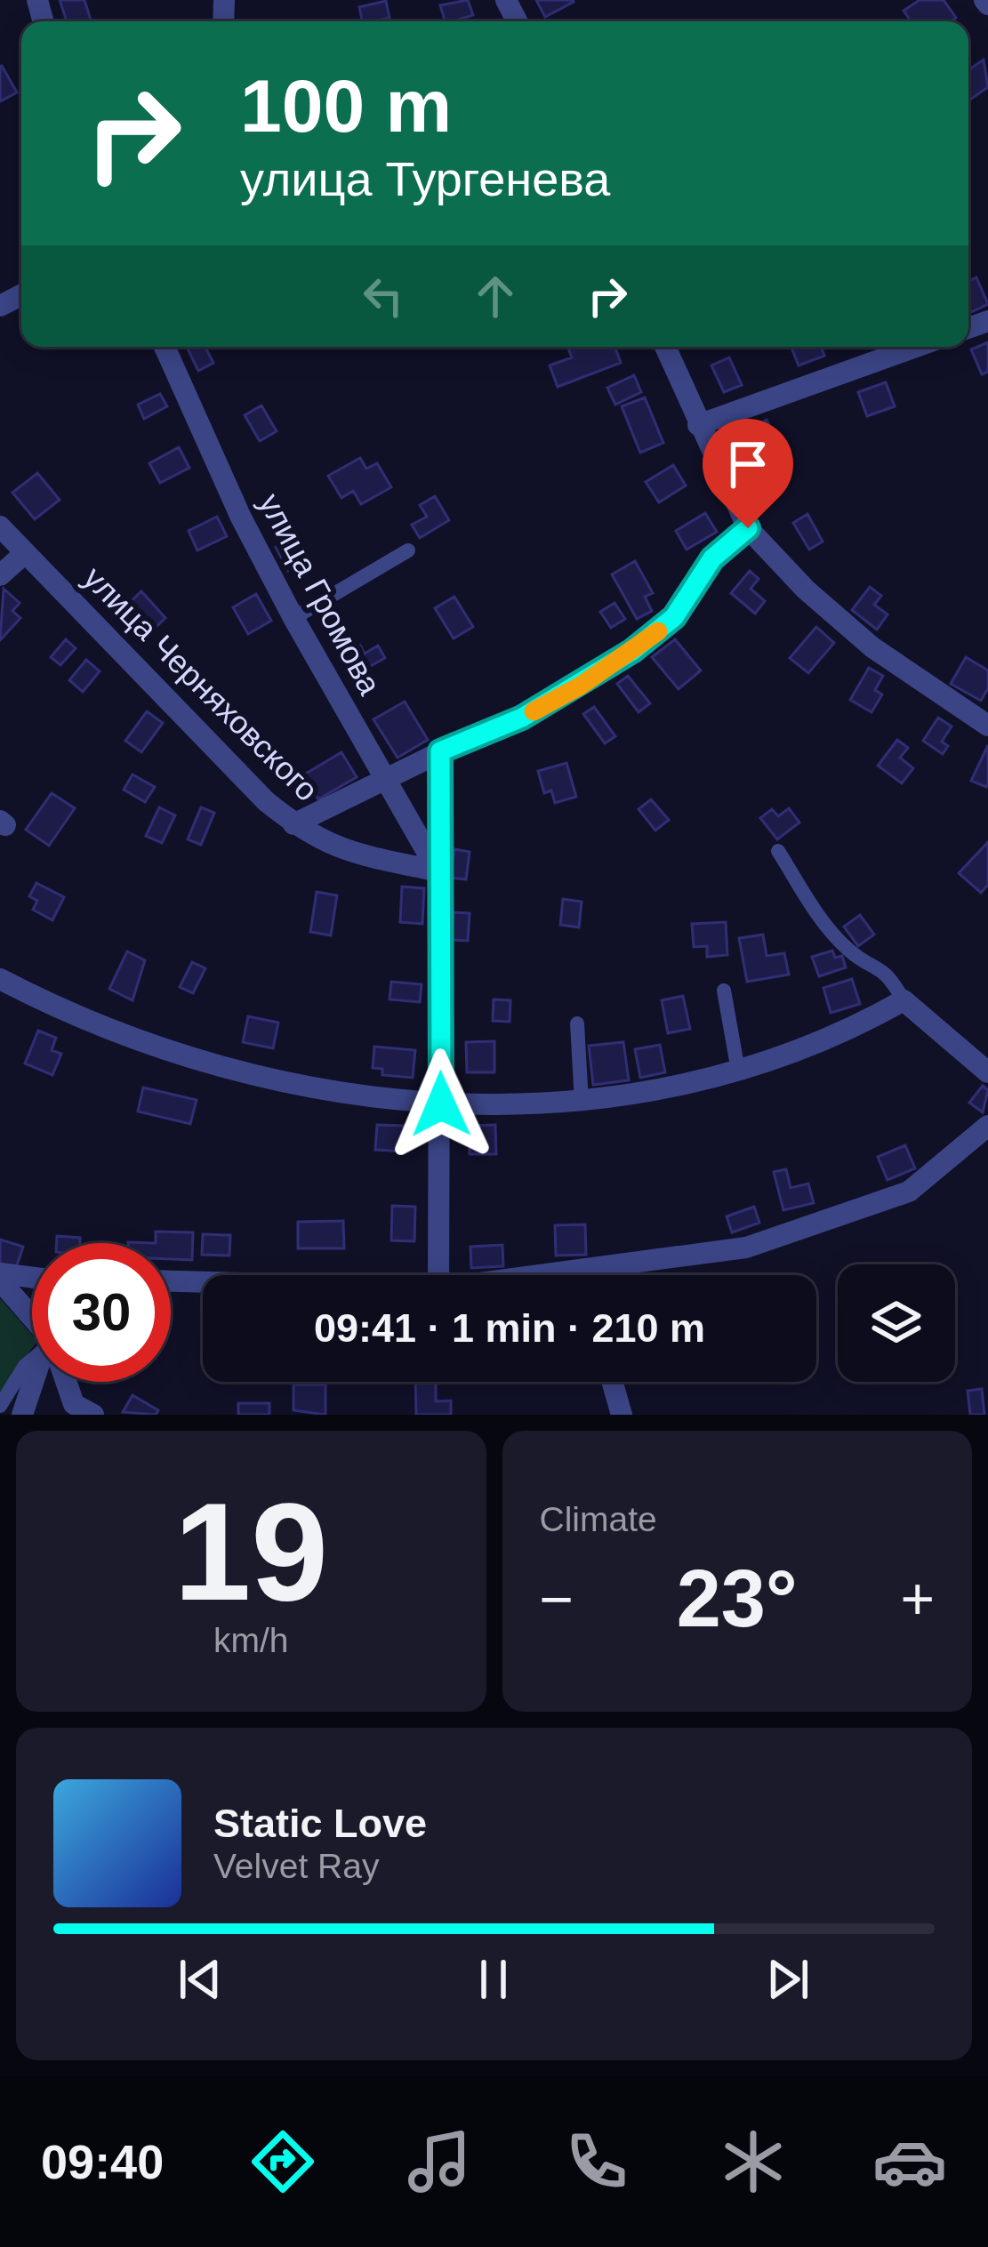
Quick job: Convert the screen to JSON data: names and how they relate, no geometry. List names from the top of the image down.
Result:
{
  "streets": {
    "street": ["улица Громова", "улица Черняховского"]
  },
  "crossings": [
    ["улица Громова", "улица Черняховского"]
  ],
  "page": {
    "turn": ["100 m", "улица Тургенева"],
    "limit": "30",
    "trip": "09:41 · 1 min · 210 m",
    "tile": [
      ["19", "km/h"],
      "Climate"
    ],
    "heat": ["−", "23°", "+"],
    "song": ["Static Love", "Velvet Ray"],
    "tabs": "09:40"
  }
}
